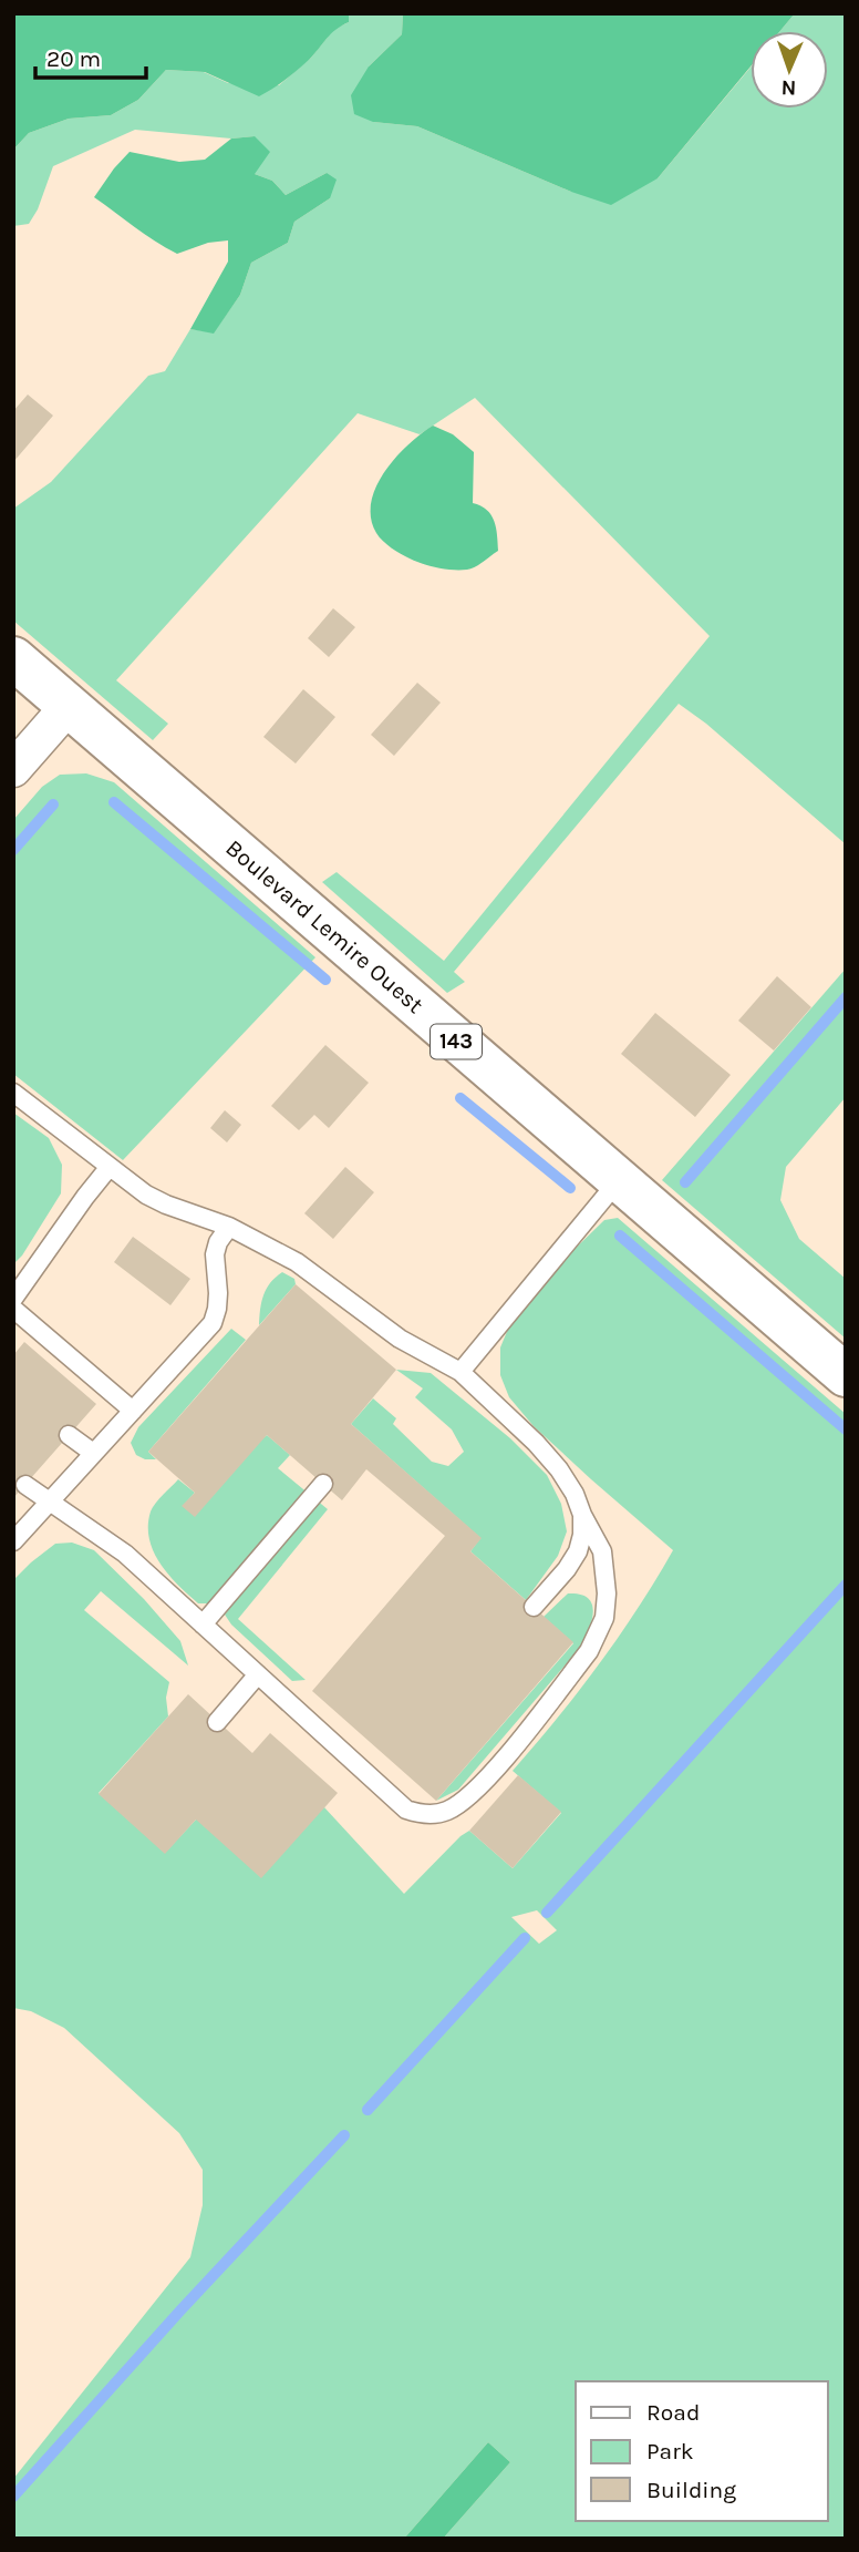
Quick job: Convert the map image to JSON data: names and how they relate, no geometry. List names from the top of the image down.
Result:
{
  "streets": {
    "main road": ["Boulevard Lemire Ouest", "143"]
  },
  "legend": ["Road", "Park", "Building"],
  "scale_bar": "20 m",
  "north": "bottom"
}
